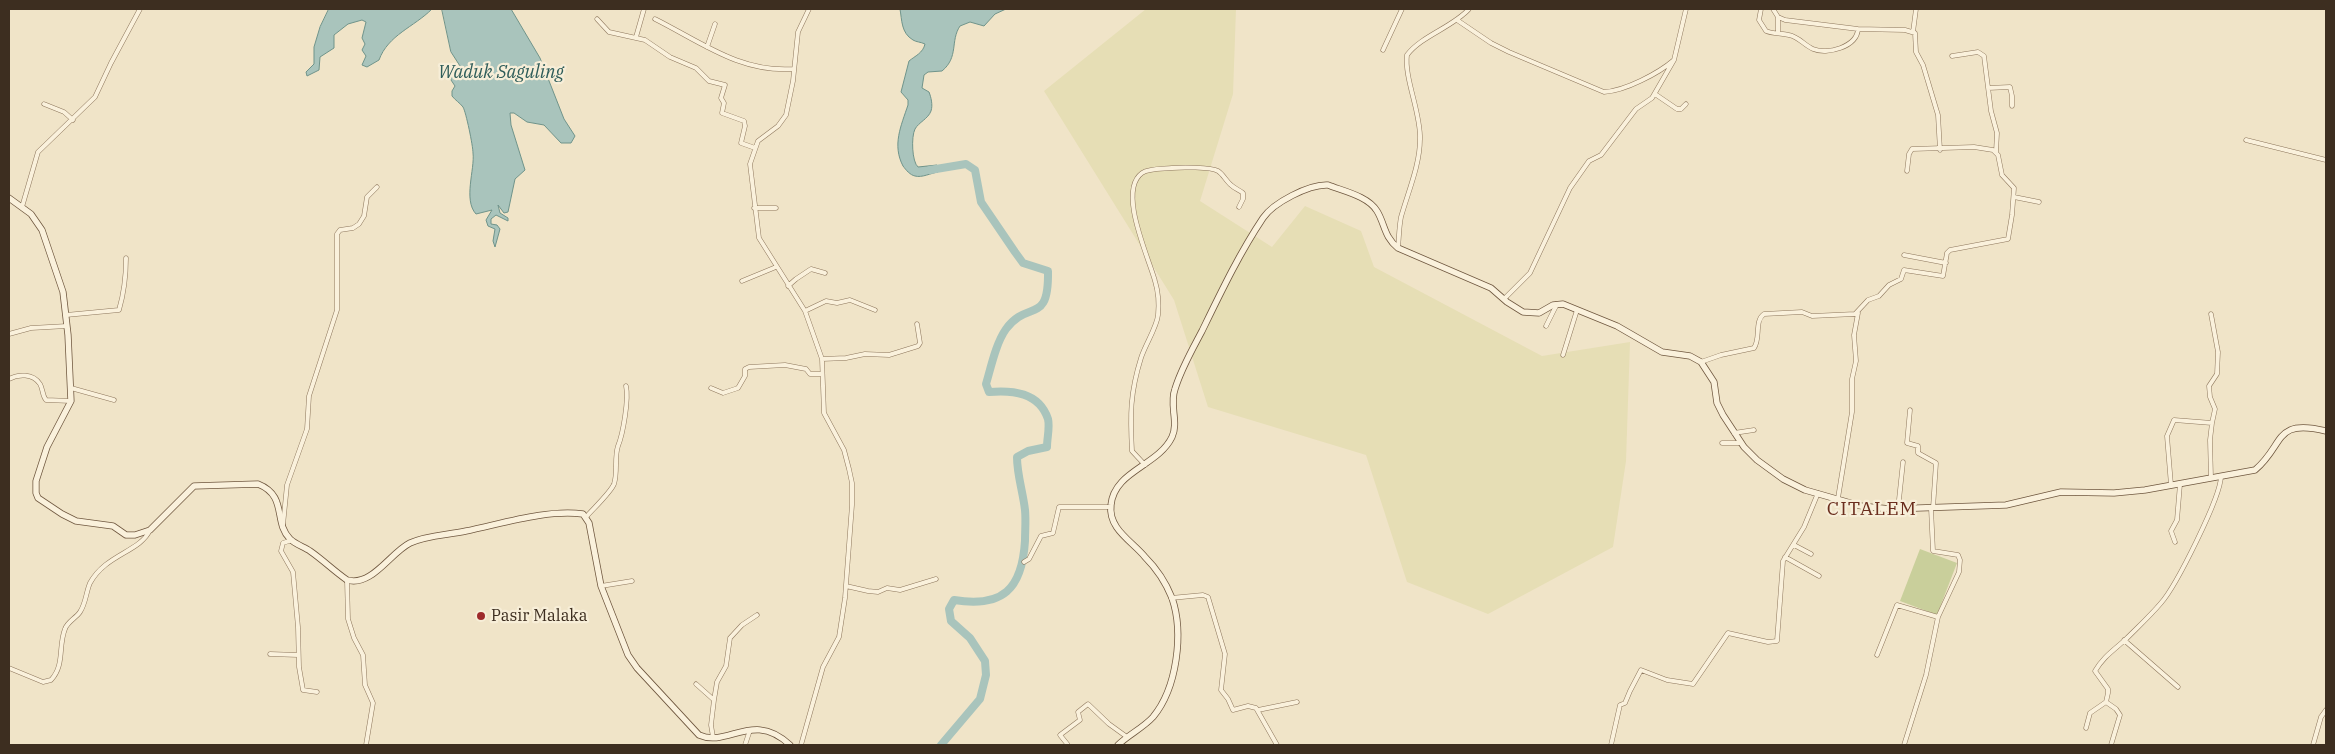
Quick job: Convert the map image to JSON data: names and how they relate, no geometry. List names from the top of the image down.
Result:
{
  "districts": ["CITALEM"],
  "water": ["Waduk Saguling"],
  "places": ["Pasir Malaka"]
}
